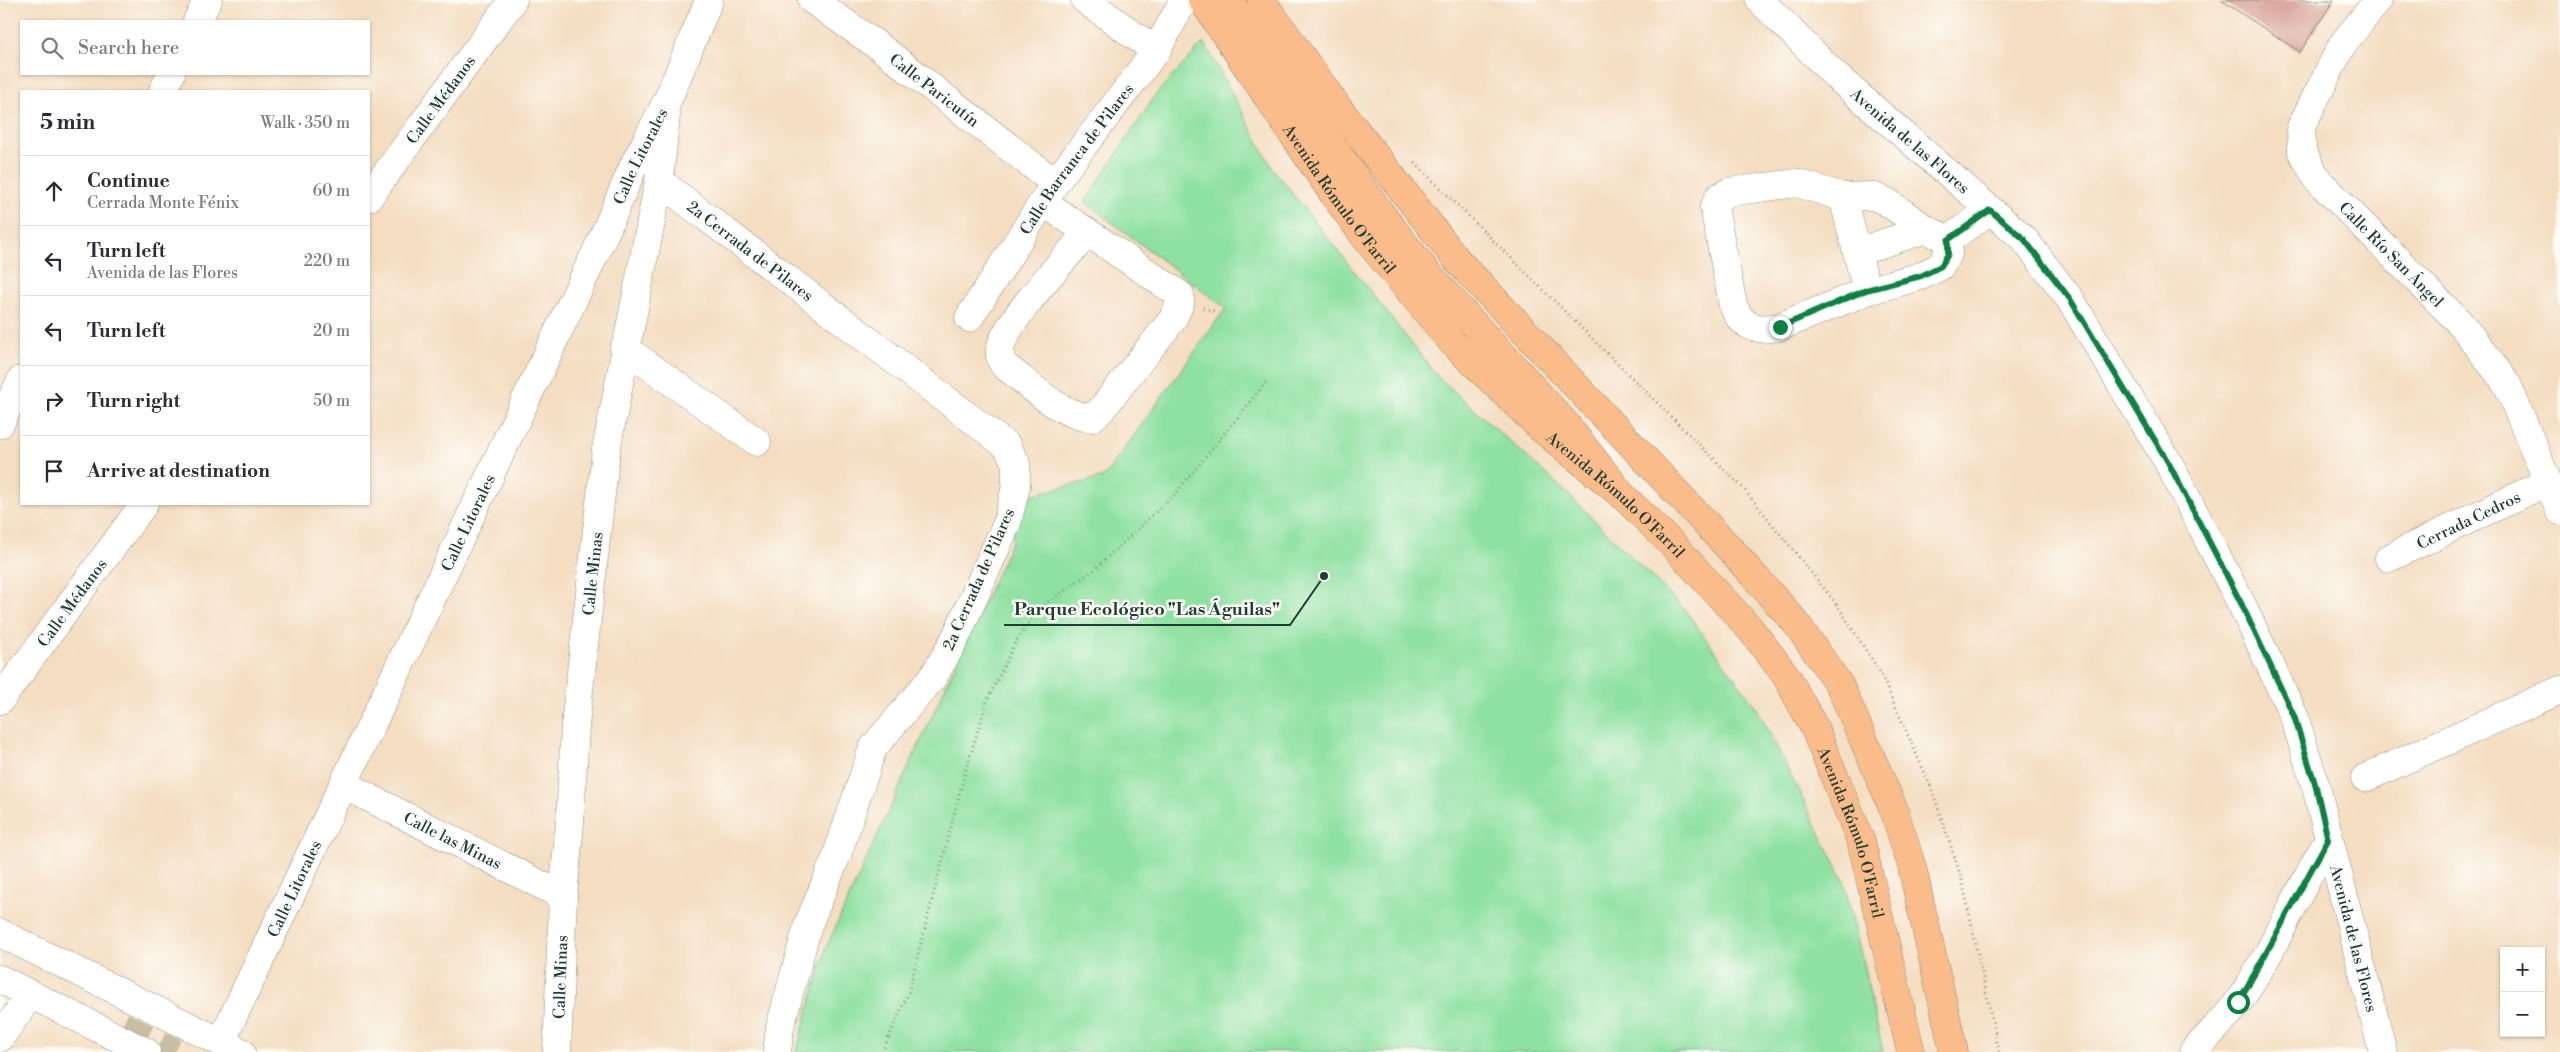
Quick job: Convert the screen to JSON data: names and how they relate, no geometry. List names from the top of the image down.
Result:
{
  "streets": {
    "main road": ["Avenida Rómulo O'Farril"],
    "street": [
      "Calle Paricutín",
      "Calle Médanos",
      "Avenida de las Flores",
      "Calle Litorales",
      "Calle Barranca de Pilares",
      "2a Cerrada de Pilares",
      "Calle Río San Ángel",
      "Cerrada Cedros",
      "Calle Minas",
      "Calle las Minas"
    ]
  },
  "crossings": [
    ["Calle Paricutín", "Calle Barranca de Pilares"],
    ["Calle Litorales", "Calle Minas"],
    ["Calle Litorales", "Calle las Minas"],
    ["2a Cerrada de Pilares", "Calle Minas"],
    ["Calle Río San Ángel", "Cerrada Cedros"],
    ["Calle Minas", "Calle las Minas"]
  ],
  "places": ["Parque Ecológico \"Las Águilas\""],
  "page": {
    "search": "Search here",
    "heading": ["5 min", "Walk · 350 m"],
    "list": [
      ["Continue", "Cerrada Monte Fénix", "60 m"],
      ["Turn left", "Avenida de las Flores", "220 m"],
      ["Turn left", "20 m"],
      ["Turn right", "50 m"],
      "Arrive at destination"
    ],
    "map_buttons": ["+", "−"]
  }
}
